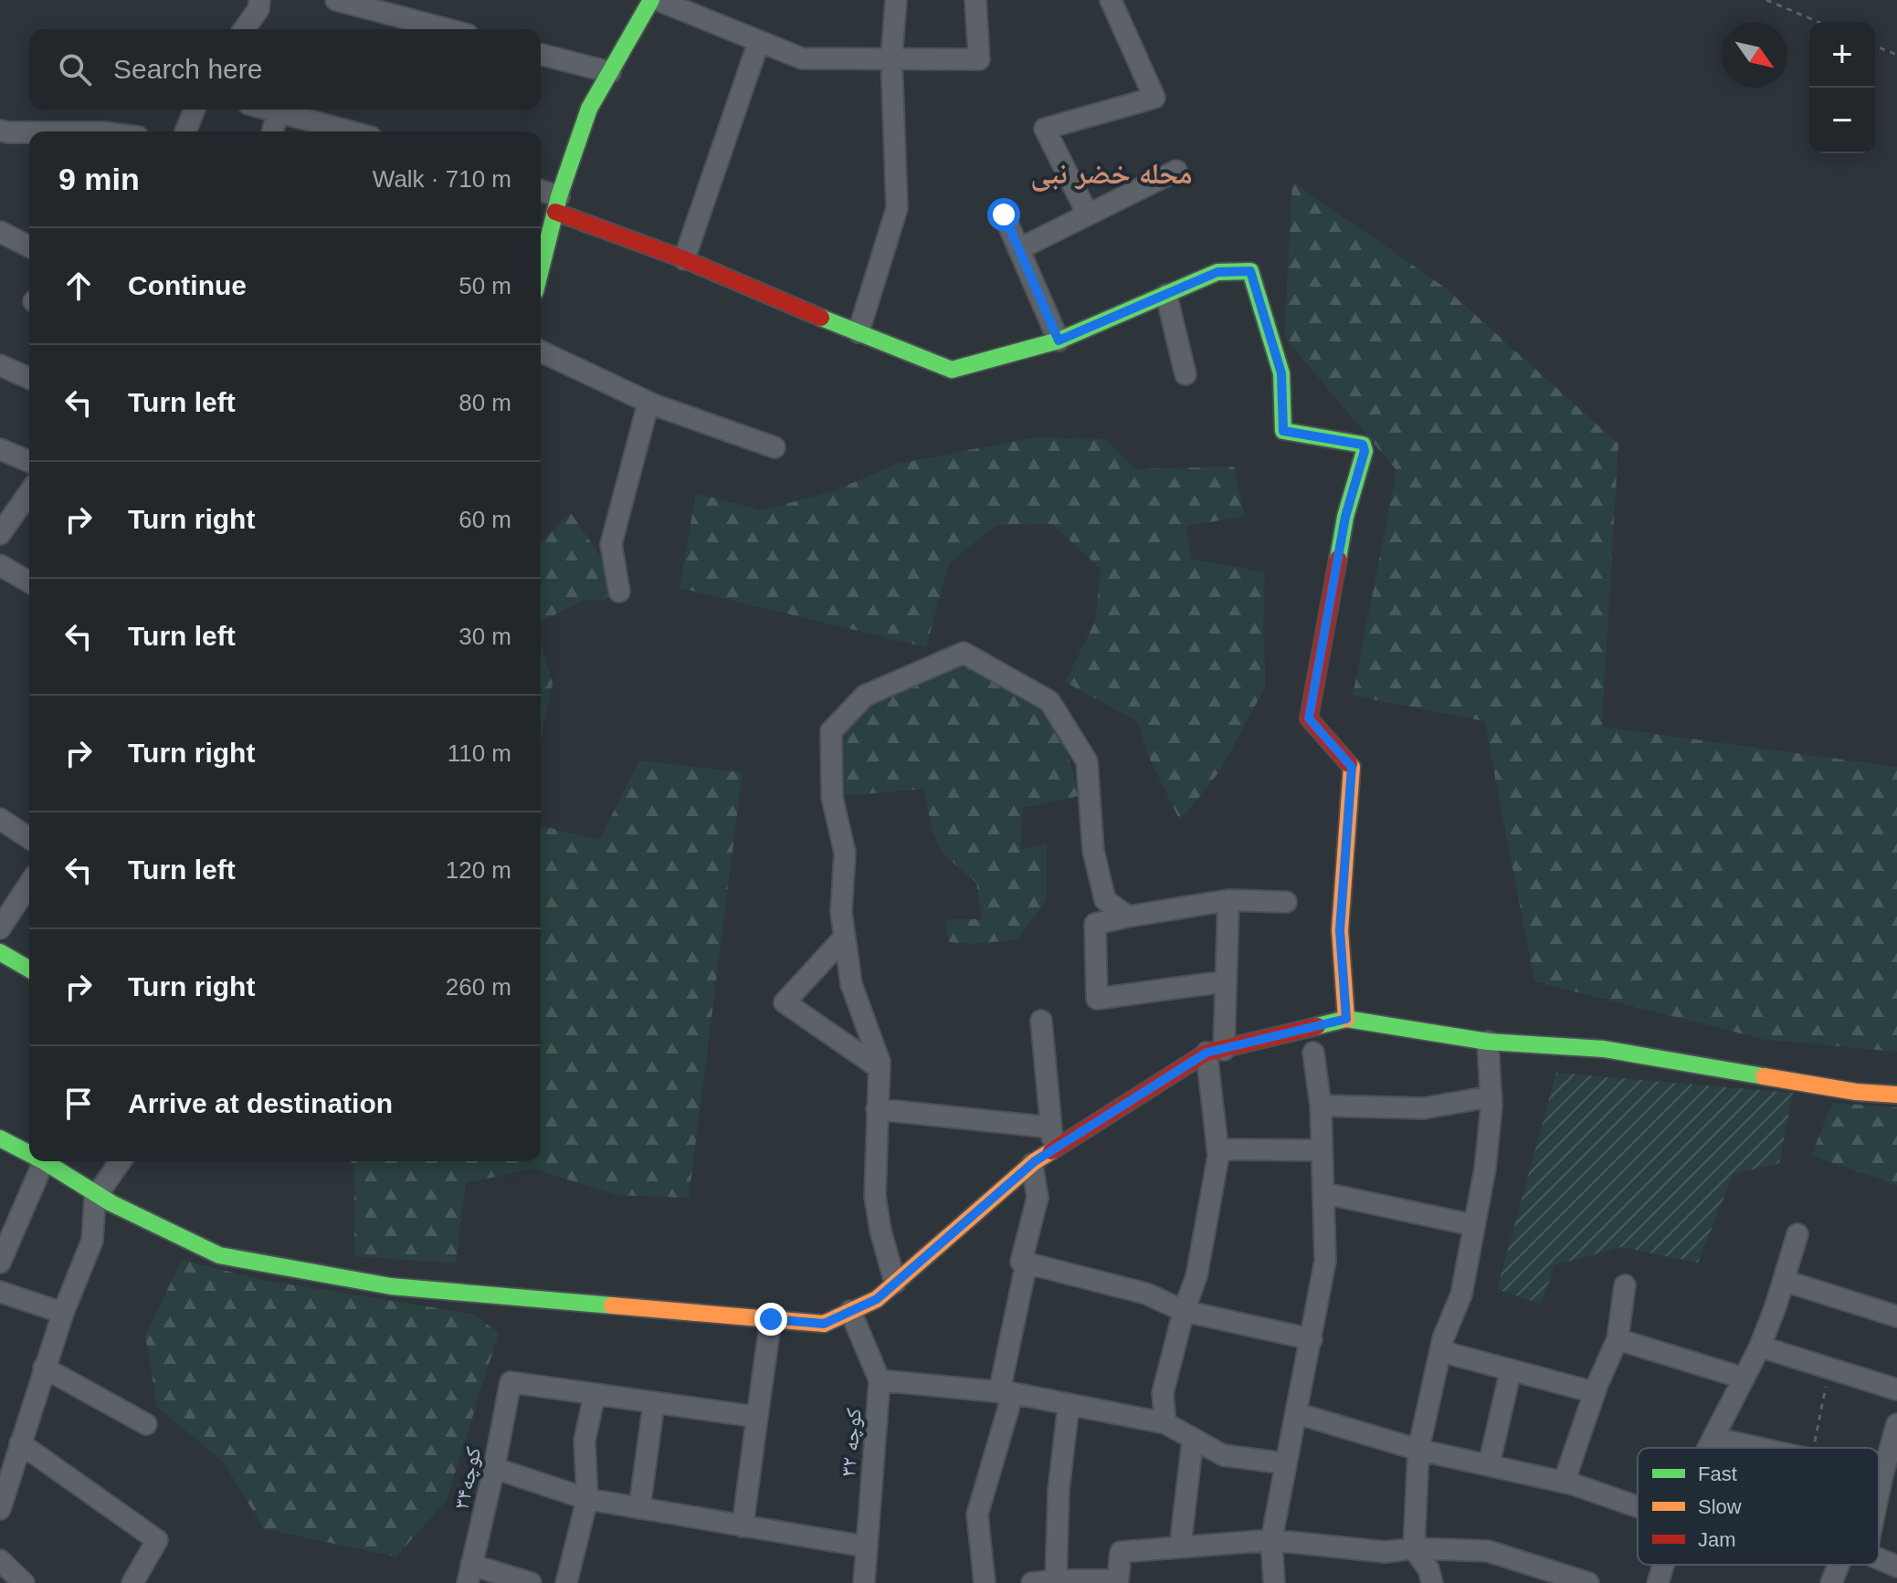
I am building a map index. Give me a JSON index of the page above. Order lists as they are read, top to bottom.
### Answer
{
  "streets": {
    "street": ["کوچه ۳۲", "کوچه۳۴"]
  },
  "districts": ["محله خضر نبی"],
  "legend": ["Fast", "Slow", "Jam"],
  "north": "bottom right",
  "page": {
    "map_buttons": ["+", "−"],
    "search": "Search here",
    "heading": ["9 min", "Walk · 710 m"],
    "list": [
      ["Continue", "50 m"],
      ["Turn left", "80 m"],
      ["Turn right", "60 m"],
      ["Turn left", "30 m"],
      ["Turn right", "110 m"],
      ["Turn left", "120 m"],
      ["Turn right", "260 m"],
      "Arrive at destination"
    ]
  }
}
